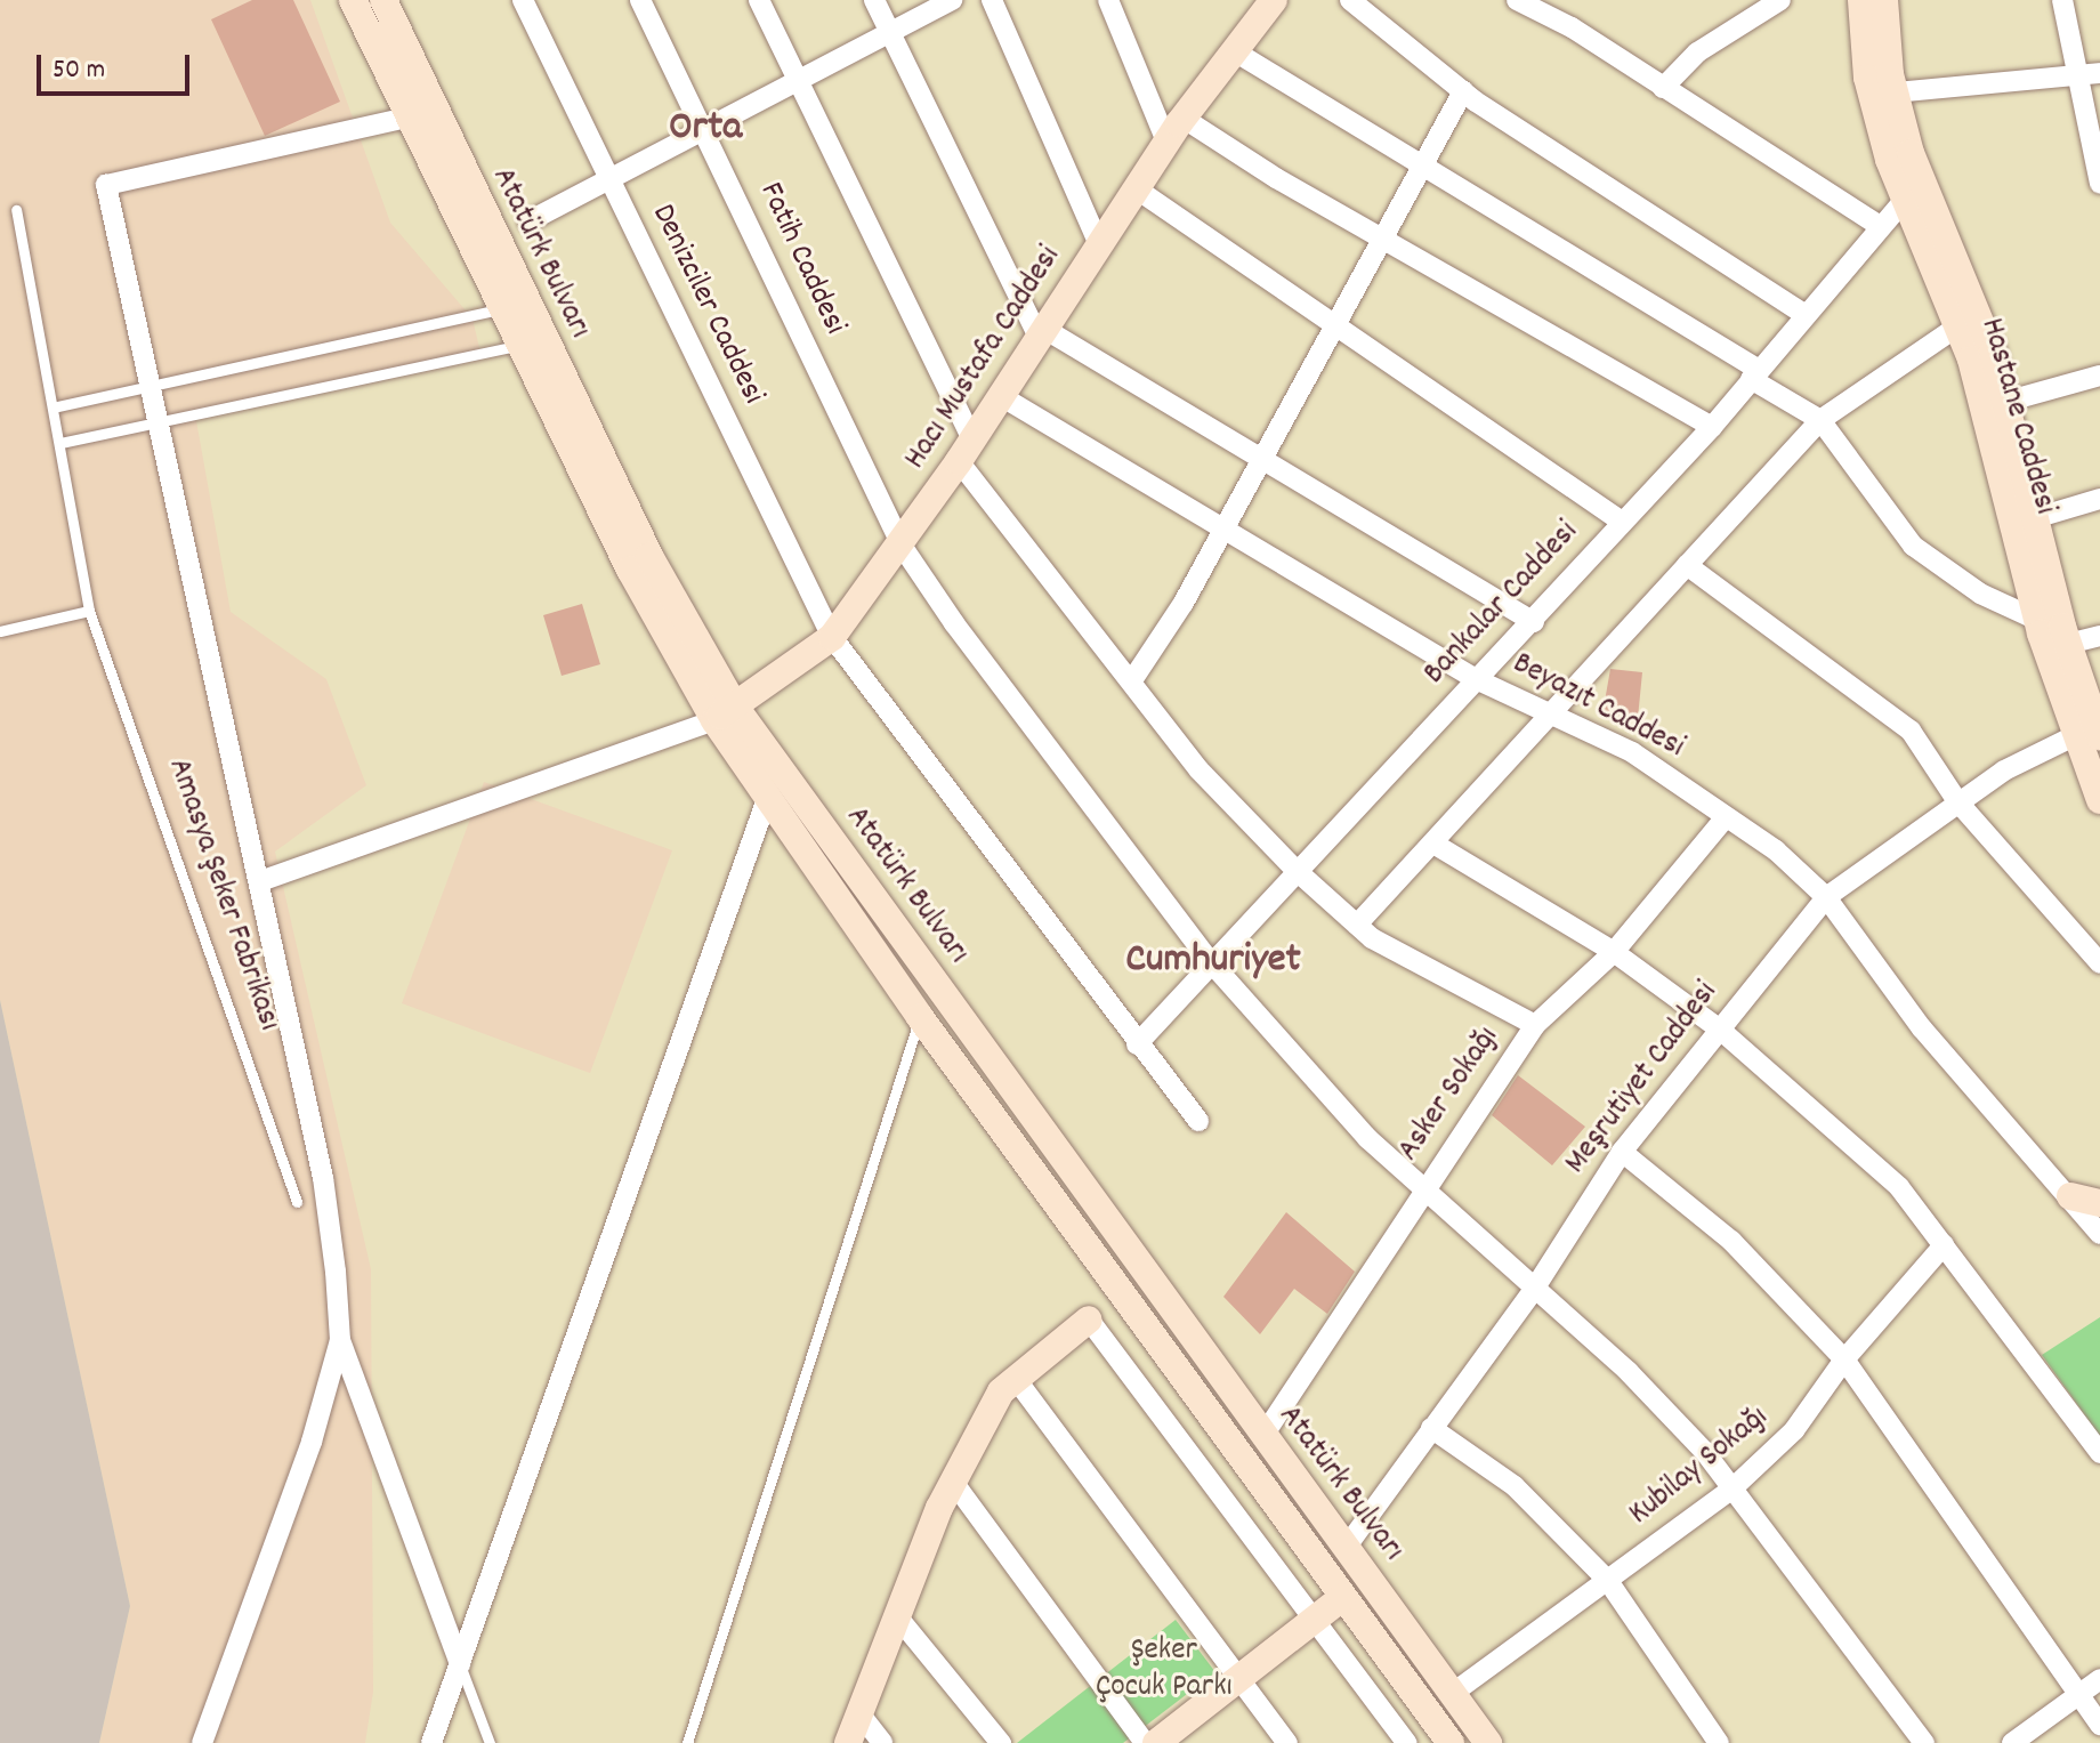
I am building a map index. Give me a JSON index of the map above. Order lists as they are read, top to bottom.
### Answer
{
  "streets": {
    "main road": ["Atatürk Bulvarı", "Hacı Mustafa Caddesi", "Hastane Caddesi"],
    "street": [
      "Fatih Caddesi",
      "Denizciler Caddesi",
      "Bankalar Caddesi",
      "Beyazıt Caddesi",
      "Meşrutiyet Caddesi",
      "Asker Sokağı",
      "Kubilay Sokağı"
    ],
    "lane": ["Amasya Şeker Fabrikası"]
  },
  "crossings": [
    ["Atatürk Bulvarı", "Hacı Mustafa Caddesi"],
    ["Atatürk Bulvarı", "Meşrutiyet Caddesi"],
    ["Atatürk Bulvarı", "Asker Sokağı"],
    ["Atatürk Bulvarı", "Kubilay Sokağı"],
    ["Fatih Caddesi", "Hacı Mustafa Caddesi"],
    ["Fatih Caddesi", "Bankalar Caddesi"],
    ["Fatih Caddesi", "Meşrutiyet Caddesi"],
    ["Fatih Caddesi", "Asker Sokağı"],
    ["Fatih Caddesi", "Kubilay Sokağı"],
    ["Denizciler Caddesi", "Hacı Mustafa Caddesi"],
    ["Denizciler Caddesi", "Bankalar Caddesi"],
    ["Hacı Mustafa Caddesi", "Beyazıt Caddesi"],
    ["Hastane Caddesi", "Bankalar Caddesi"],
    ["Hastane Caddesi", "Meşrutiyet Caddesi"],
    ["Bankalar Caddesi", "Beyazıt Caddesi"],
    ["Beyazıt Caddesi", "Meşrutiyet Caddesi"],
    ["Beyazıt Caddesi", "Asker Sokağı"]
  ],
  "districts": ["Orta", "Cumhuriyet"],
  "parks": ["Şeker Çocuk Parkı"],
  "scale_bar": "50 m"
}
